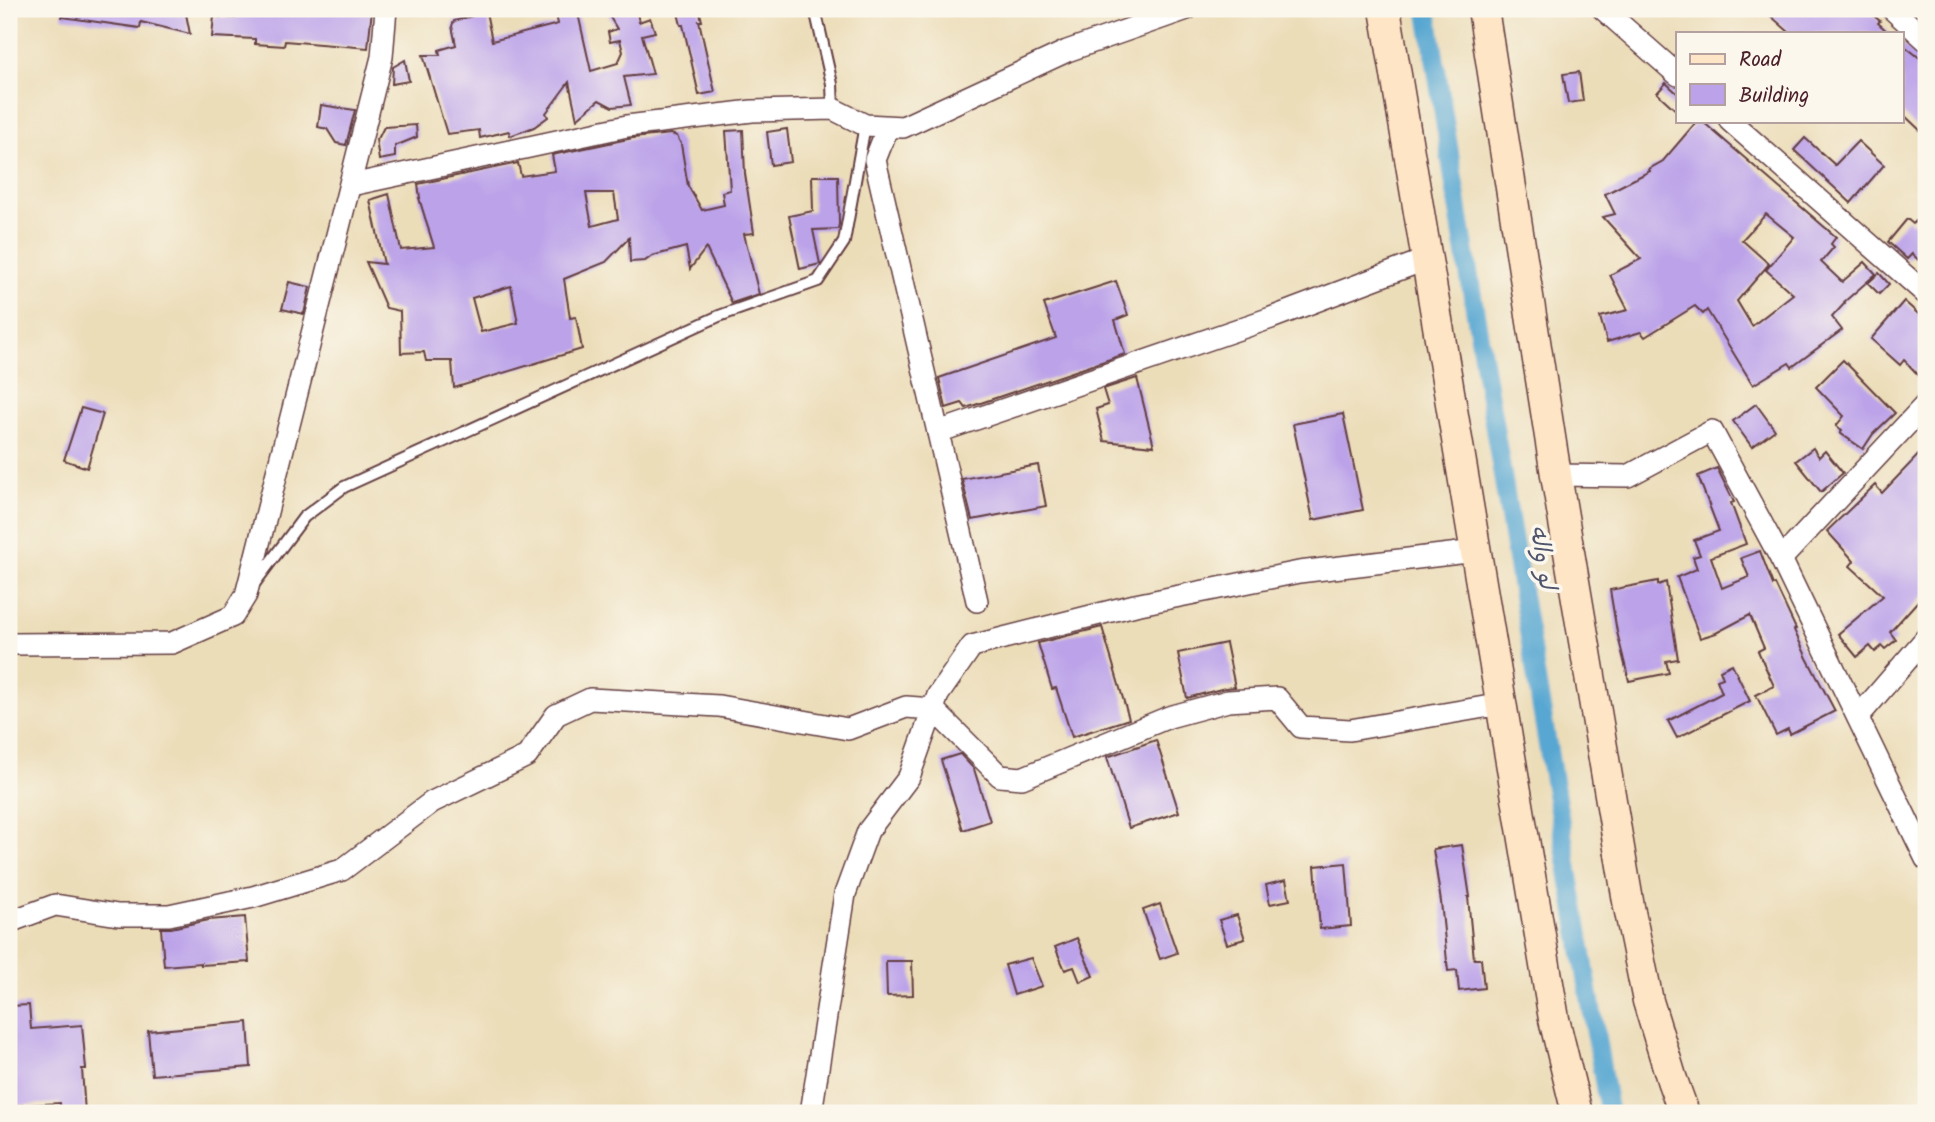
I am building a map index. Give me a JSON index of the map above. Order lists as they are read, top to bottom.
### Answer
{
  "water": ["لو واله"],
  "legend": ["Road", "Building"]
}
